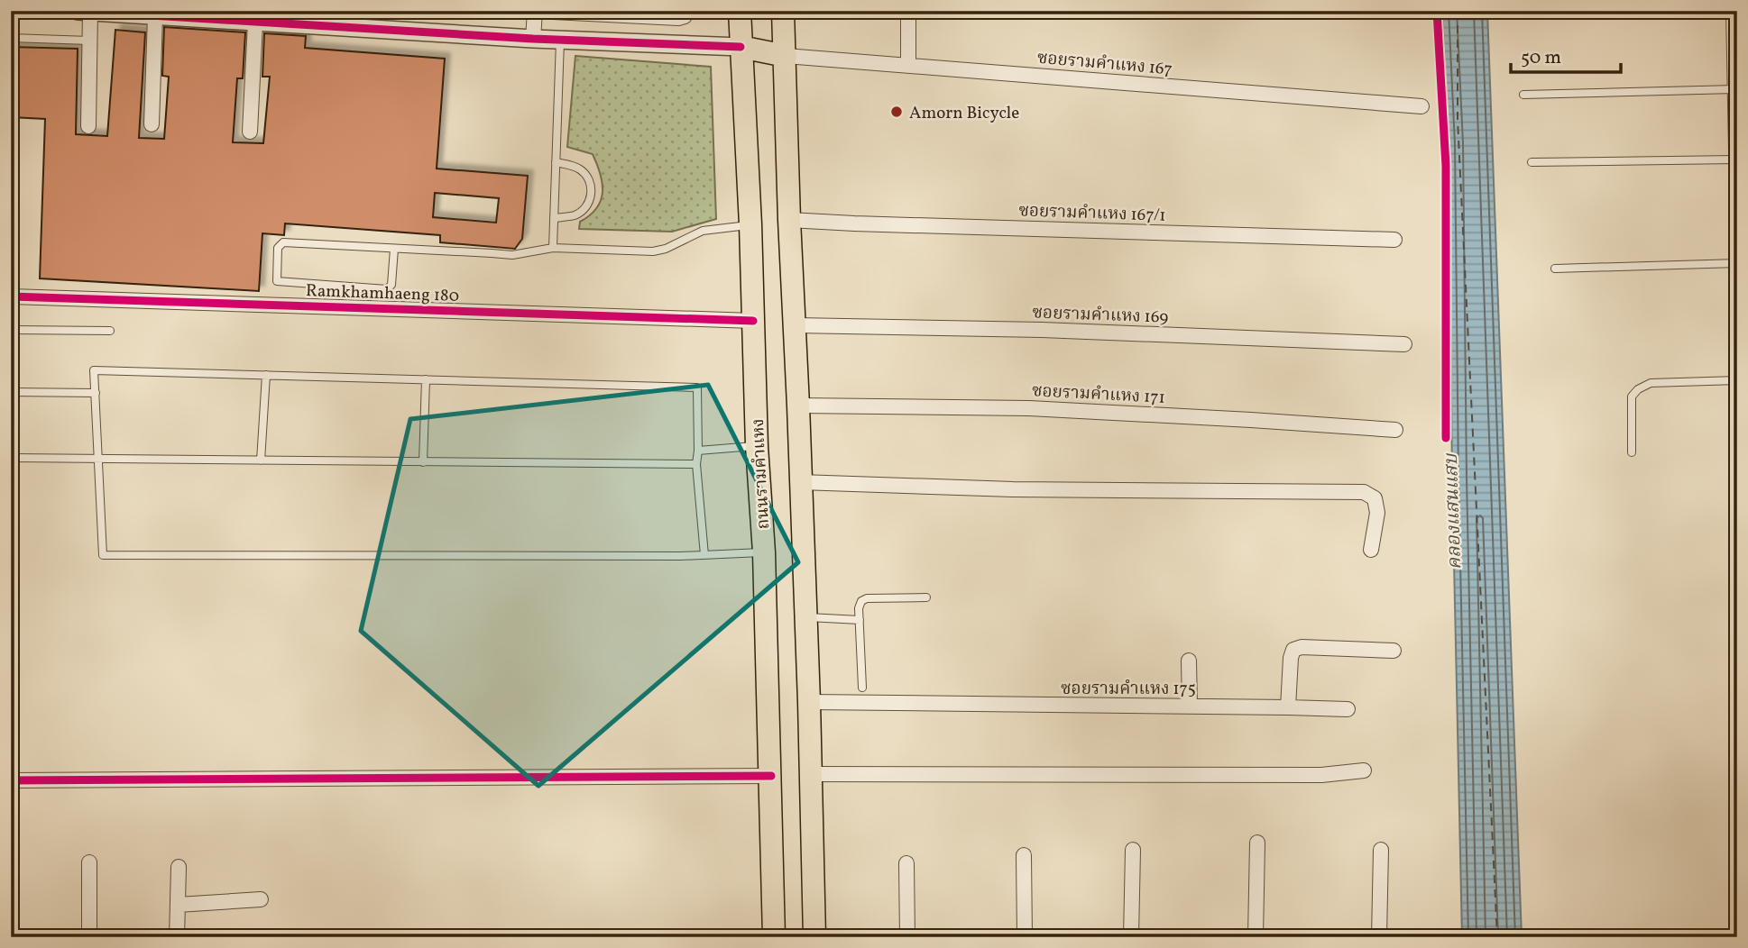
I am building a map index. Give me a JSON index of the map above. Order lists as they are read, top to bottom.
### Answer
{
  "streets": {
    "main road": ["ถนนรามคำแหง"],
    "street": [
      "ซอยรามคำแหง 167",
      "ซอยรามคำแหง 167/1",
      "Ramkhamhaeng 180",
      "ซอยรามคำแหง 169",
      "ซอยรามคำแหง 171",
      "ซอยรามคำแหง 175"
    ]
  },
  "crossings": [
    ["Ramkhamhaeng 180", "ถนนรามคำแหง"]
  ],
  "water": ["คลองแสนแสบ"],
  "places": ["Amorn Bicycle"],
  "scale_bar": "50 m"
}
